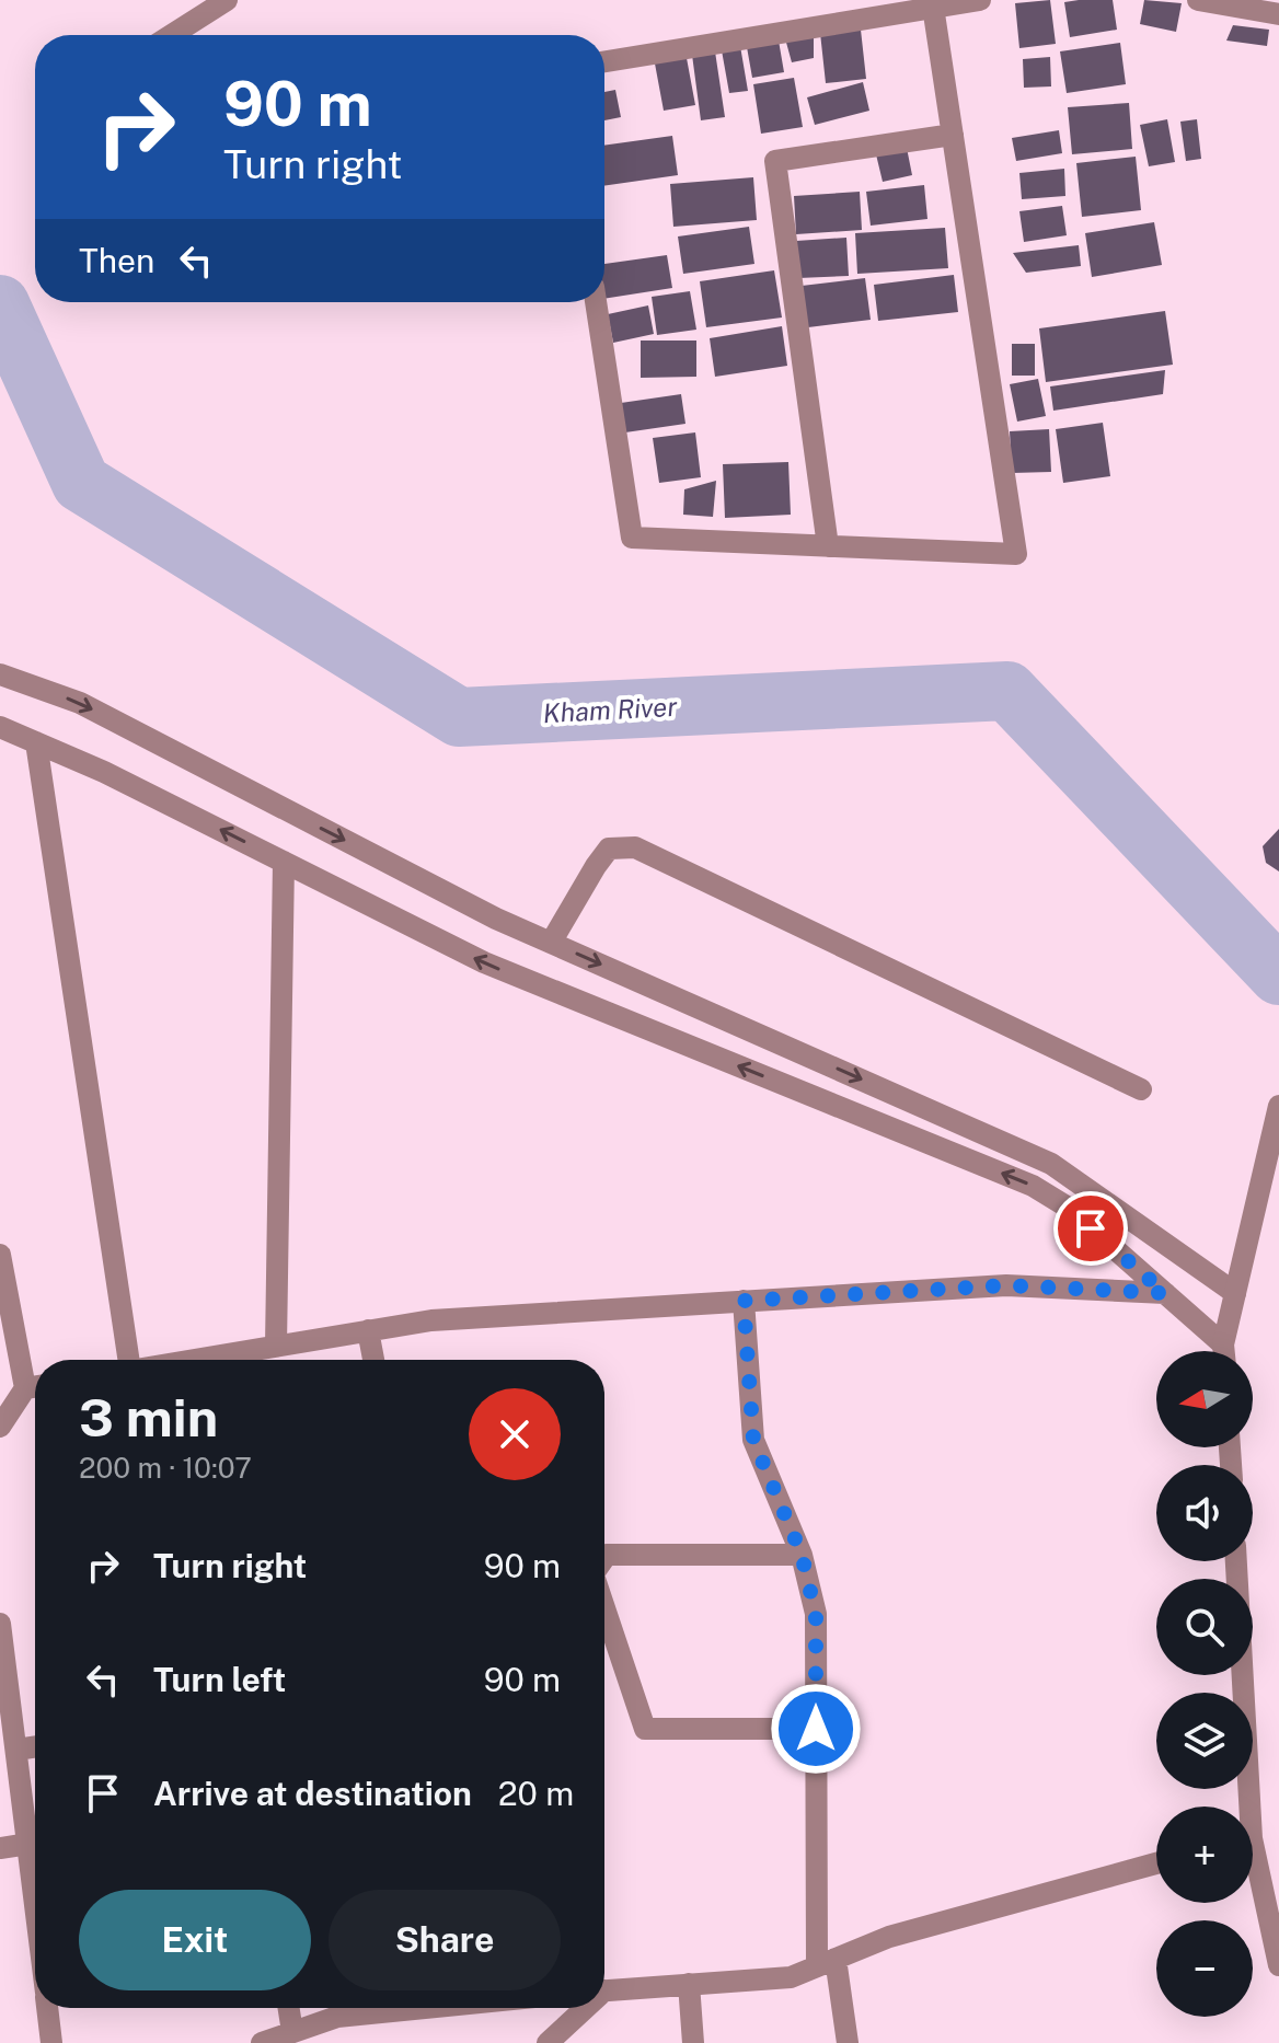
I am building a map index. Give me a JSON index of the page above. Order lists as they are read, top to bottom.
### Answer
{
  "water": ["Kham River"],
  "north": "left",
  "page": {
    "turn": ["90 m", "Turn right"],
    "then": "Then",
    "map_buttons": ["+", "−"],
    "heading": ["3 min", "200 m · 10:07"],
    "list": [
      {
        "name": "Turn right",
        "value": "90 m"
      },
      {
        "name": "Turn left",
        "value": "90 m"
      },
      {
        "name": "Arrive at destination",
        "value": "20 m"
      }
    ],
    "buttons": ["Exit", "Share"]
  }
}
